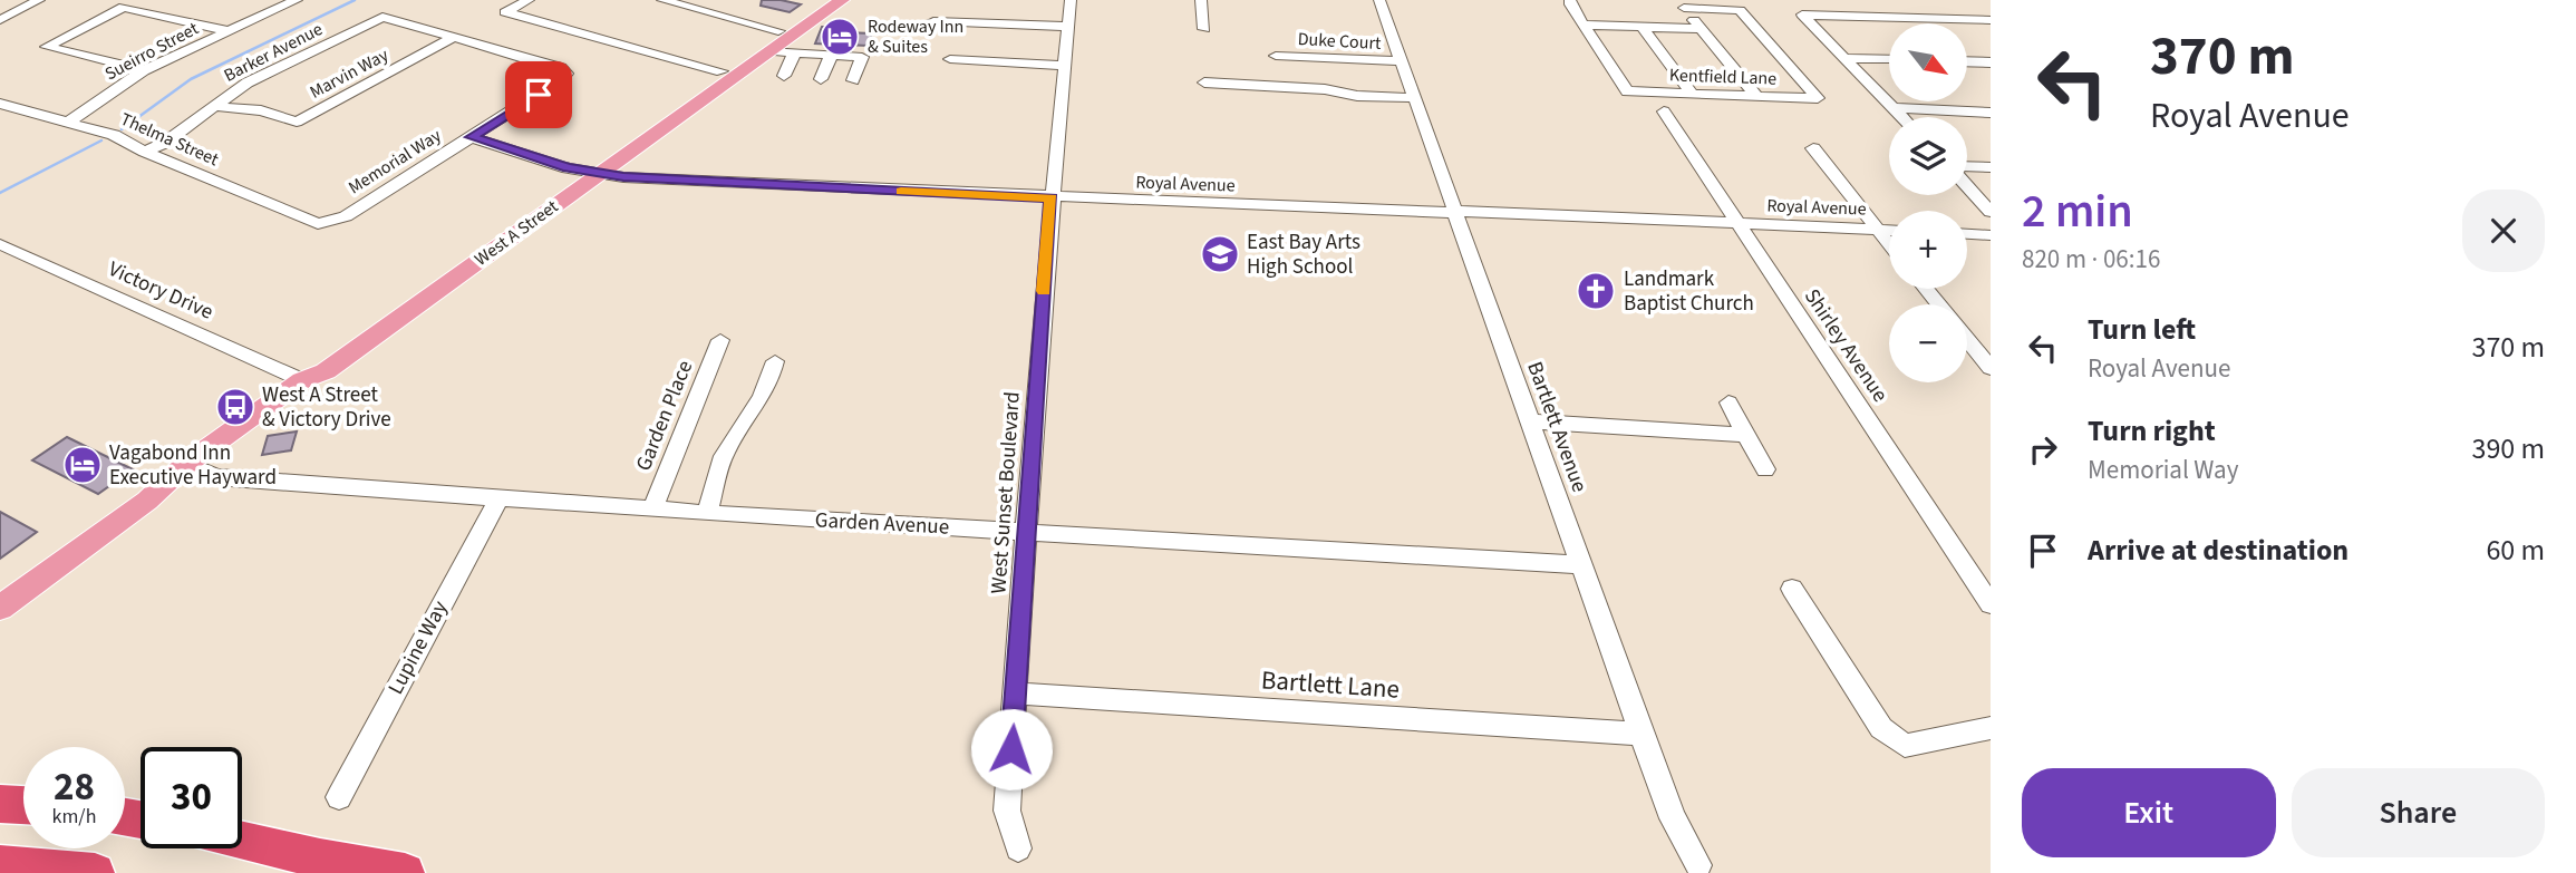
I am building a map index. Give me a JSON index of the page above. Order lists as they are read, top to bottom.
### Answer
{
  "streets": {
    "main road": ["West A Street"],
    "street": [
      "Duke Court",
      "Sueirro Street",
      "Barker Avenue",
      "Marvin Way",
      "Kentfield Lane",
      "Thelma Street",
      "Memorial Way",
      "Royal Avenue",
      "Victory Drive",
      "Shirley Avenue",
      "Garden Place",
      "Bartlett Avenue",
      "West Sunset Boulevard",
      "Garden Avenue",
      "Lupine Way",
      "Bartlett Lane"
    ]
  },
  "crossings": [
    ["Duke Court", "Bartlett Avenue"],
    ["Sueirro Street", "Thelma Street"],
    ["Barker Avenue", "Marvin Way"],
    ["Barker Avenue", "Thelma Street"],
    ["Barker Avenue", "Memorial Way"],
    ["Marvin Way", "Memorial Way"],
    ["Thelma Street", "Memorial Way"],
    ["Memorial Way", "Royal Avenue"],
    ["Royal Avenue", "West A Street"],
    ["Royal Avenue", "Shirley Avenue"],
    ["Royal Avenue", "Bartlett Avenue"],
    ["Royal Avenue", "West Sunset Boulevard"],
    ["West A Street", "Victory Drive"],
    ["West A Street", "Garden Avenue"],
    ["Garden Place", "Garden Avenue"],
    ["Bartlett Avenue", "Garden Avenue"],
    ["Bartlett Avenue", "Bartlett Lane"],
    ["West Sunset Boulevard", "Garden Avenue"],
    ["West Sunset Boulevard", "Bartlett Lane"],
    ["Garden Avenue", "Lupine Way"]
  ],
  "places": {
    "hotel": ["Rodeway Inn & Suites", "Vagabond Inn Executive Hayward"],
    "school or university": ["East Bay Arts High School"],
    "church": ["Landmark Baptist Church"],
    "bus stop": ["West A Street & Victory Drive"]
  },
  "north": "bottom right",
  "page": {
    "turn": ["370 m", "Royal Avenue"],
    "map_buttons": ["+", "−"],
    "heading": ["2 min", "820 m · 06:16"],
    "list": [
      {
        "name": "Turn left",
        "note": "Royal Avenue",
        "value": "370 m"
      },
      {
        "name": "Turn right",
        "note": "Memorial Way",
        "value": "390 m"
      },
      {
        "name": "Arrive at destination",
        "value": "60 m"
      }
    ],
    "speed": "28 km/h",
    "limit": "30",
    "buttons": ["Exit", "Share"]
  }
}
